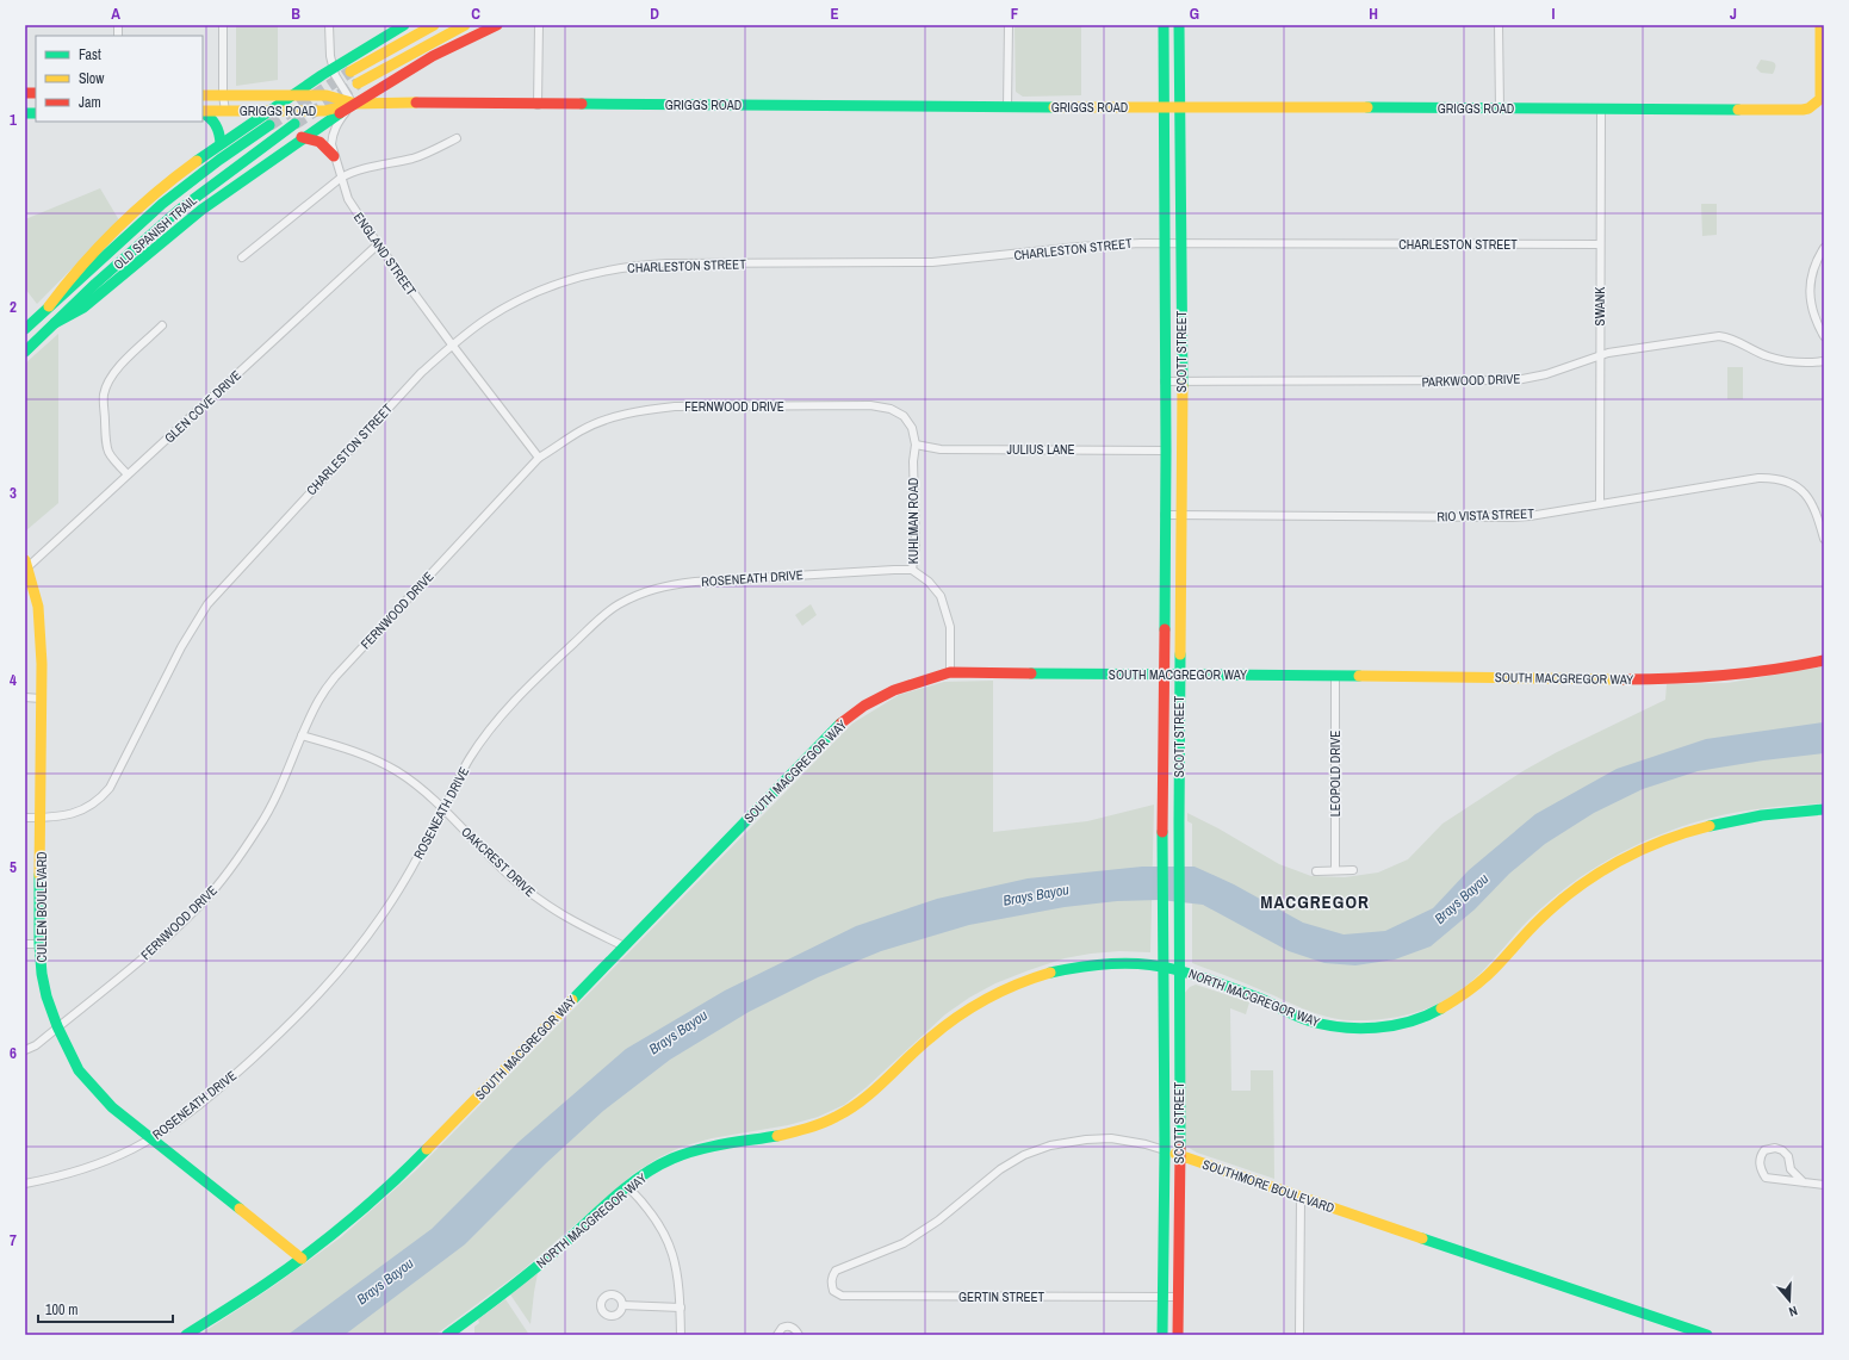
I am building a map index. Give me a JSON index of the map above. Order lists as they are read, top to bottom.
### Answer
{
  "streets": {
    "main road": [
      "GRIGGS ROAD",
      "OLD SPANISH TRAIL",
      "SCOTT STREET",
      "SOUTH MACGREGOR WAY",
      "CULLEN BOULEVARD",
      "NORTH MACGREGOR WAY",
      "SOUTHMORE BOULEVARD"
    ],
    "street": [
      "CHARLESTON STREET",
      "ENGLAND STREET",
      "SWANK",
      "PARKWOOD DRIVE",
      "GLEN COVE DRIVE",
      "FERNWOOD DRIVE",
      "JULIUS LANE",
      "RIO VISTA STREET",
      "KUHLMAN ROAD",
      "ROSENEATH DRIVE",
      "LEOPOLD DRIVE",
      "OAKCREST DRIVE",
      "GERTIN STREET"
    ]
  },
  "crossings": [
    ["GRIGGS ROAD", "ENGLAND STREET"],
    ["GRIGGS ROAD", "SWANK"],
    ["GRIGGS ROAD", "SCOTT STREET"],
    ["CHARLESTON STREET", "ENGLAND STREET"],
    ["CHARLESTON STREET", "SWANK"],
    ["CHARLESTON STREET", "SCOTT STREET"],
    ["CHARLESTON STREET", "CULLEN BOULEVARD"],
    ["ENGLAND STREET", "GLEN COVE DRIVE"],
    ["ENGLAND STREET", "FERNWOOD DRIVE"],
    ["SWANK", "PARKWOOD DRIVE"],
    ["SWANK", "RIO VISTA STREET"],
    ["SCOTT STREET", "PARKWOOD DRIVE"],
    ["SCOTT STREET", "JULIUS LANE"],
    ["SCOTT STREET", "RIO VISTA STREET"],
    ["SCOTT STREET", "SOUTH MACGREGOR WAY"],
    ["SCOTT STREET", "NORTH MACGREGOR WAY"],
    ["SCOTT STREET", "SOUTHMORE BOULEVARD"],
    ["SCOTT STREET", "GERTIN STREET"],
    ["GLEN COVE DRIVE", "CULLEN BOULEVARD"],
    ["FERNWOOD DRIVE", "KUHLMAN ROAD"],
    ["FERNWOOD DRIVE", "OAKCREST DRIVE"],
    ["FERNWOOD DRIVE", "CULLEN BOULEVARD"],
    ["JULIUS LANE", "KUHLMAN ROAD"],
    ["KUHLMAN ROAD", "ROSENEATH DRIVE"],
    ["KUHLMAN ROAD", "SOUTH MACGREGOR WAY"],
    ["ROSENEATH DRIVE", "OAKCREST DRIVE"],
    ["ROSENEATH DRIVE", "CULLEN BOULEVARD"],
    ["SOUTH MACGREGOR WAY", "LEOPOLD DRIVE"],
    ["SOUTH MACGREGOR WAY", "OAKCREST DRIVE"],
    ["SOUTH MACGREGOR WAY", "CULLEN BOULEVARD"],
    ["SOUTHMORE BOULEVARD", "GERTIN STREET"]
  ],
  "districts": ["MACGREGOR"],
  "water": ["Brays Bayou"],
  "legend": ["Fast", "Slow", "Jam"],
  "scale_bar": "100 m",
  "north": "bottom",
  "grid": {
    "columns": [
      "A",
      "B",
      "C",
      "D",
      "E",
      "F",
      "G",
      "H",
      "I",
      "J"
    ],
    "rows": [
      "1",
      "2",
      "3",
      "4",
      "5",
      "6",
      "7"
    ]
  }
}
